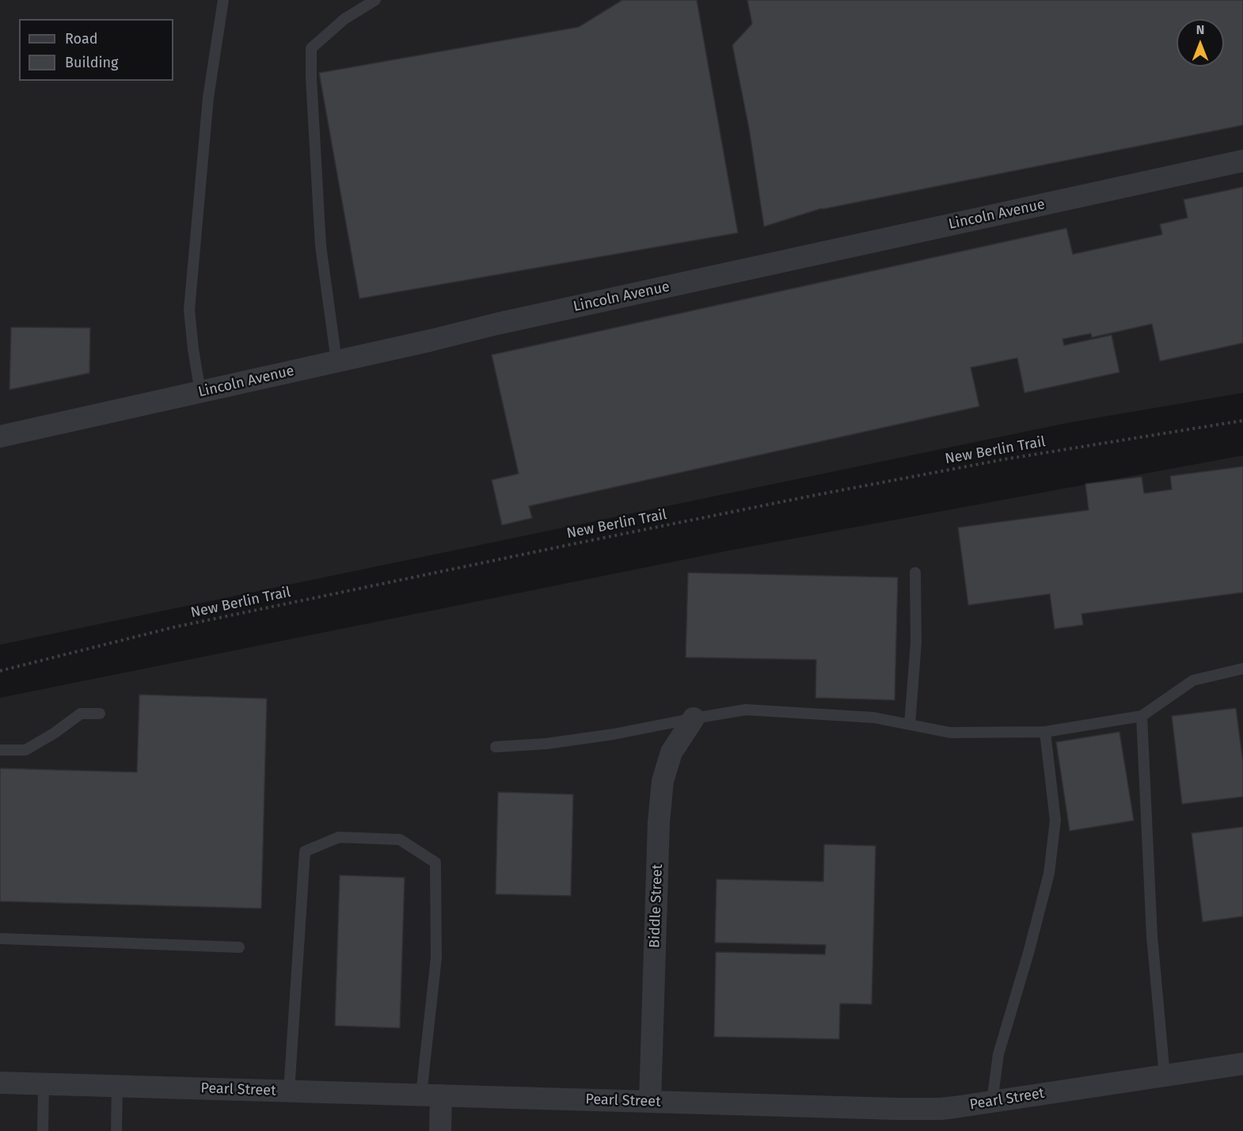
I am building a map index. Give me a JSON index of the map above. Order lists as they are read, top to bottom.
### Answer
{
  "streets": {
    "street": ["Lincoln Avenue", "Biddle Street", "Pearl Street"],
    "path": ["New Berlin Trail"]
  },
  "crossings": [
    ["Biddle Street", "Pearl Street"]
  ],
  "legend": ["Road", "Building"],
  "north": "top"
}
